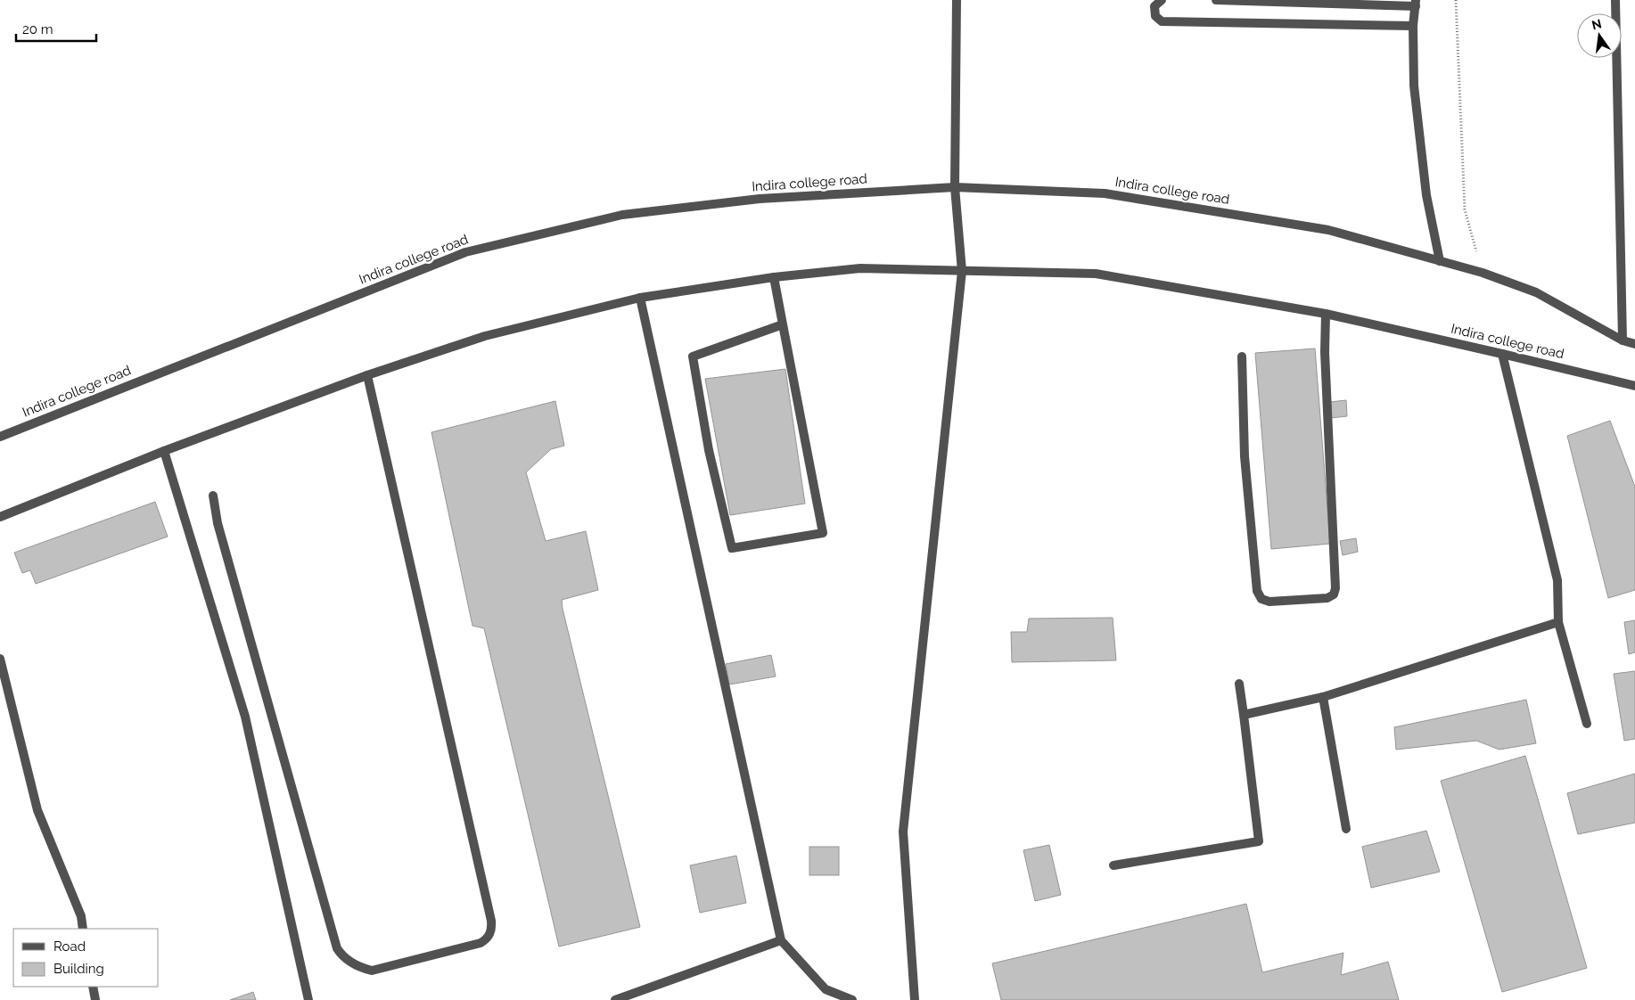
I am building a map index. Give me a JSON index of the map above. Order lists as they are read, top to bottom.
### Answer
{
  "streets": {
    "street": ["Indira college road"]
  },
  "legend": ["Road", "Building"],
  "scale_bar": "20 m",
  "north": "top"
}
